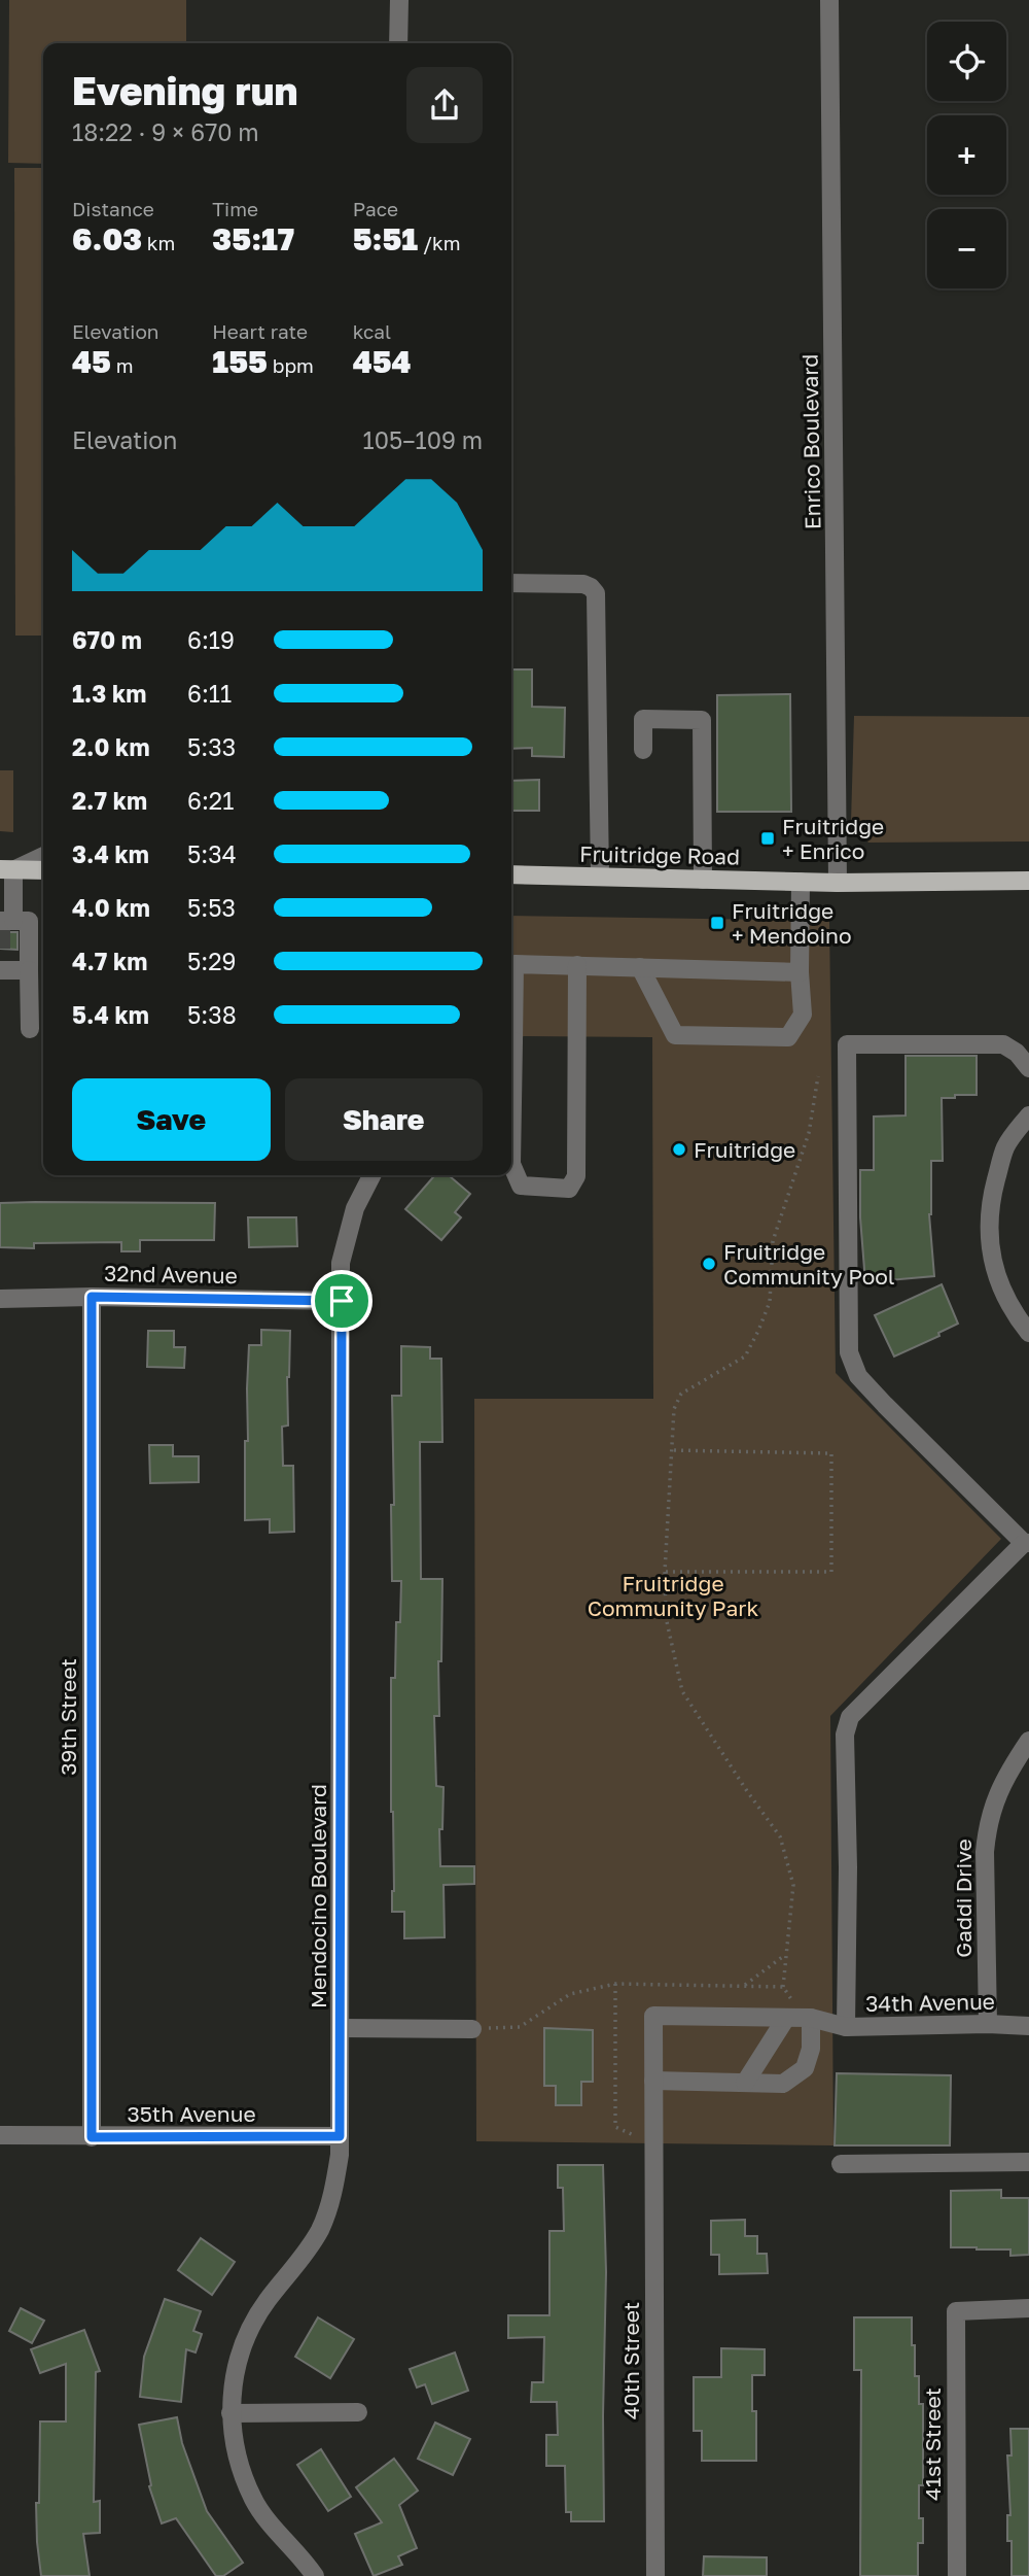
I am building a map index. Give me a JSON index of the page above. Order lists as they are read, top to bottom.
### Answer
{
  "streets": {
    "main road": ["Fruitridge Road"],
    "street": [
      "Enrico Boulevard",
      "32nd Avenue",
      "39th Street",
      "Mendocino Boulevard",
      "Gaddi Drive",
      "34th Avenue",
      "35th Avenue",
      "40th Street",
      "41st Street"
    ]
  },
  "crossings": [
    ["Enrico Boulevard", "Fruitridge Road"],
    ["32nd Avenue", "39th Street"],
    ["32nd Avenue", "Mendocino Boulevard"],
    ["39th Street", "35th Avenue"],
    ["Mendocino Boulevard", "35th Avenue"],
    ["Gaddi Drive", "34th Avenue"],
    ["34th Avenue", "40th Street"]
  ],
  "parks": ["Fruitridge Community Park"],
  "places": {
    "transit": ["Fruitridge + Enrico", "Fruitridge + Mendoino"],
    "other": ["Fruitridge", "Fruitridge Community Pool"]
  },
  "page": {
    "map_buttons": ["+", "−"],
    "heading": ["Evening run", "18:22 · 9 × 670 m"],
    "stats": [
      ["Distance", "6.03 km"],
      ["Time", "35:17"],
      ["Pace", "5:51 /km"],
      ["Elevation", "45 m"],
      ["Heart rate", "155 bpm"],
      ["kcal", "454"]
    ],
    "chart": ["Elevation", "105–109 m"],
    "list": [
      {
        "name": "670 m",
        "note": "6:19"
      },
      {
        "name": "1.3 km",
        "note": "6:11"
      },
      {
        "name": "2.0 km",
        "note": "5:33"
      },
      {
        "name": "2.7 km",
        "note": "6:21"
      },
      {
        "name": "3.4 km",
        "note": "5:34"
      },
      {
        "name": "4.0 km",
        "note": "5:53"
      },
      {
        "name": "4.7 km",
        "note": "5:29"
      },
      {
        "name": "5.4 km",
        "note": "5:38"
      }
    ],
    "buttons": ["Save", "Share"]
  }
}
